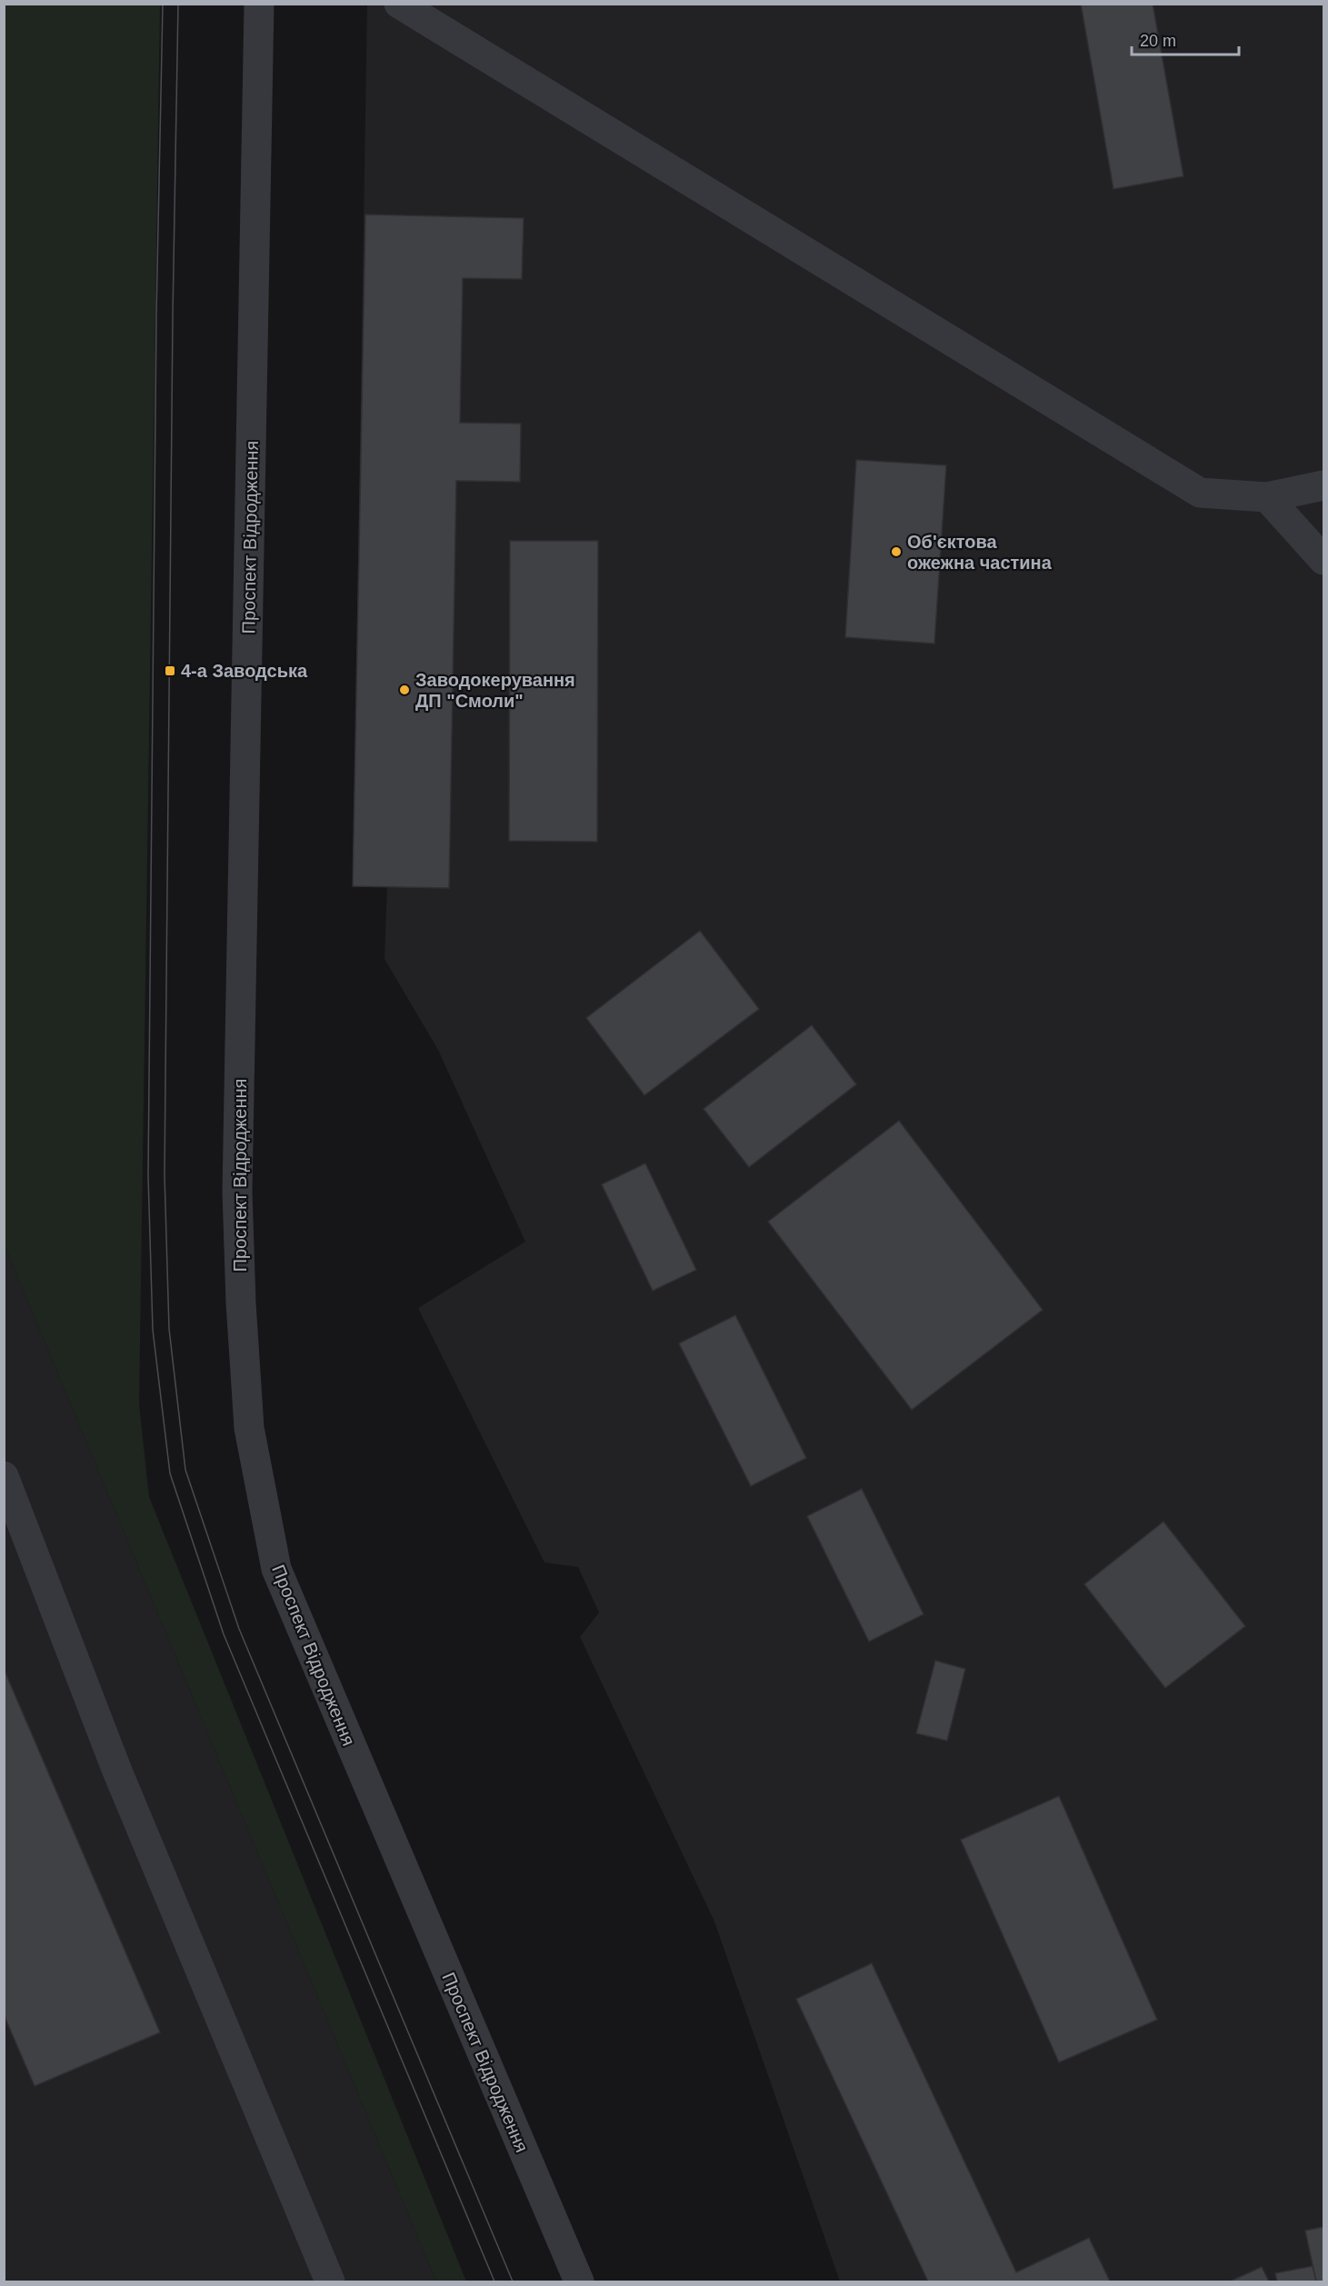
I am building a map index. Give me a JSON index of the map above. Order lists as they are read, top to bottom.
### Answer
{
  "streets": {
    "street": ["Проспект Відродження"]
  },
  "places": {
    "other": ["Об'єктова ожежна частина", "Заводокерування ДП \"Смоли\""],
    "transit": ["4-а Заводська"]
  },
  "scale_bar": "20 m"
}
